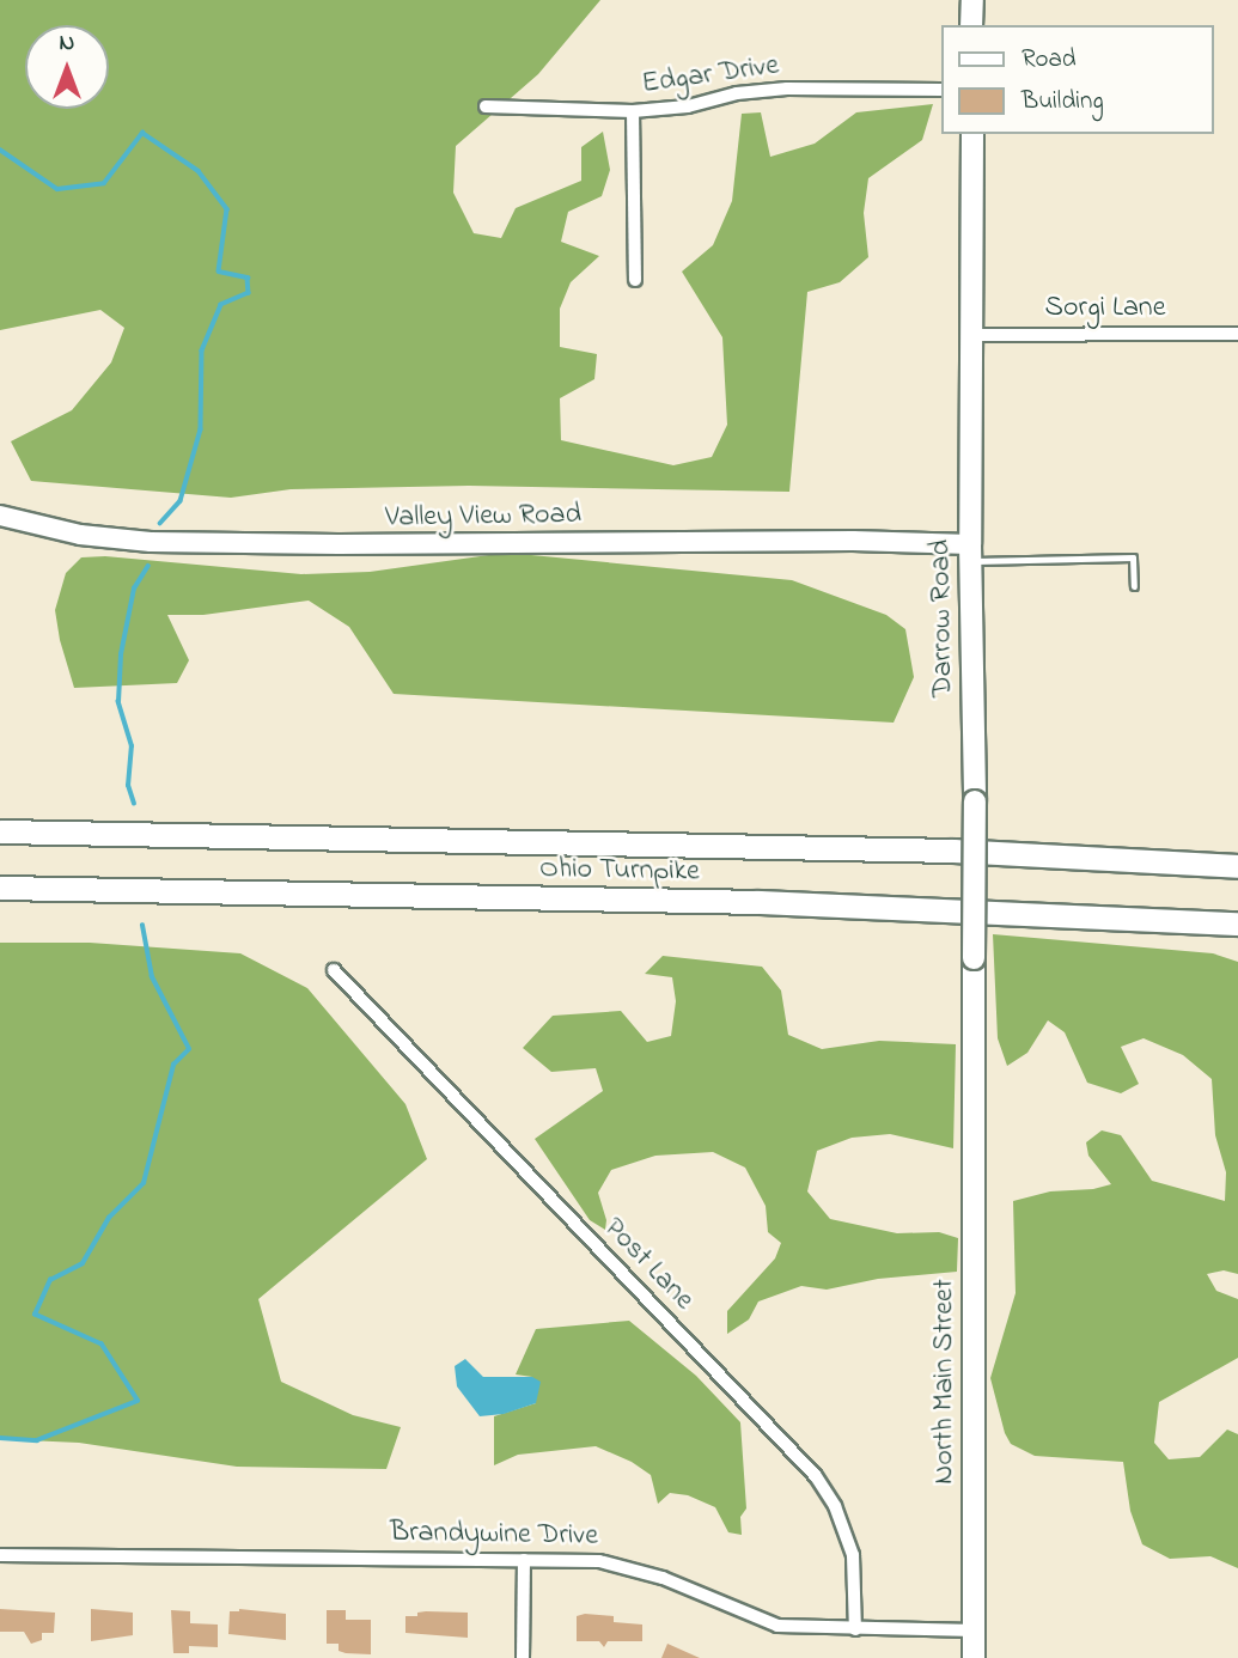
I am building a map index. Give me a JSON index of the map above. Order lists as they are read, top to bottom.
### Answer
{
  "streets": {
    "highway": ["Ohio Turnpike"],
    "main road": ["Valley View Road", "Darrow Road", "North Main Street"],
    "street": [
      "Edgar Drive",
      "Sorgi Lane",
      "Post Lane",
      "Brandywine Drive"
    ]
  },
  "crossings": [
    ["Sorgi Lane", "Darrow Road"],
    ["Valley View Road", "Darrow Road"],
    ["Darrow Road", "North Main Street"],
    ["Post Lane", "Brandywine Drive"],
    ["North Main Street", "Brandywine Drive"]
  ],
  "legend": ["Road", "Building"],
  "north": "top"
}
